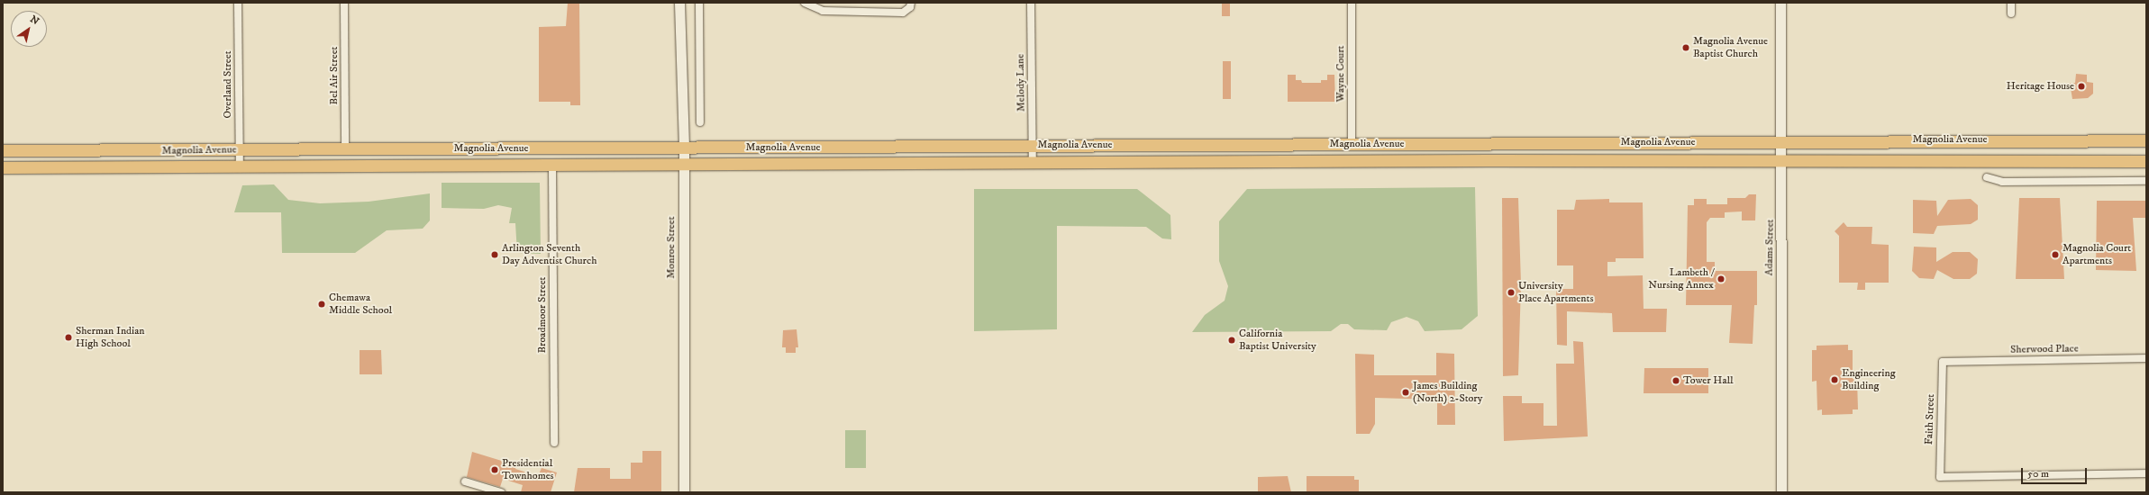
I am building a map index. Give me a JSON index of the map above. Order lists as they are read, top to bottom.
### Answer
{
  "streets": {
    "main road": ["Magnolia Avenue", "Monroe Street", "Adams Street"],
    "street": [
      "Wayne Court",
      "Bel Air Street",
      "Melody Lane",
      "Overland Street",
      "Broadmoor Street",
      "Sherwood Place",
      "Faith Street"
    ]
  },
  "crossings": [
    ["Wayne Court", "Magnolia Avenue"],
    ["Bel Air Street", "Magnolia Avenue"],
    ["Melody Lane", "Magnolia Avenue"],
    ["Overland Street", "Magnolia Avenue"],
    ["Magnolia Avenue", "Monroe Street"],
    ["Magnolia Avenue", "Adams Street"],
    ["Magnolia Avenue", "Broadmoor Street"],
    ["Sherwood Place", "Faith Street"]
  ],
  "places": [
    "Magnolia Avenue Baptist Church",
    "Heritage House",
    "Arlington Seventh Day Adventist Church",
    "Magnolia Court Apartments",
    "Lambeth / Nursing Annex",
    "University Place Apartments",
    "Chemawa Middle School",
    "Sherman Indian High School",
    "California Baptist University",
    "Engineering Building",
    "Tower Hall",
    "James Building (North) 2-Story",
    "Presidential Townhomes"
  ],
  "scale_bar": "50 m",
  "north": "top right"
}
